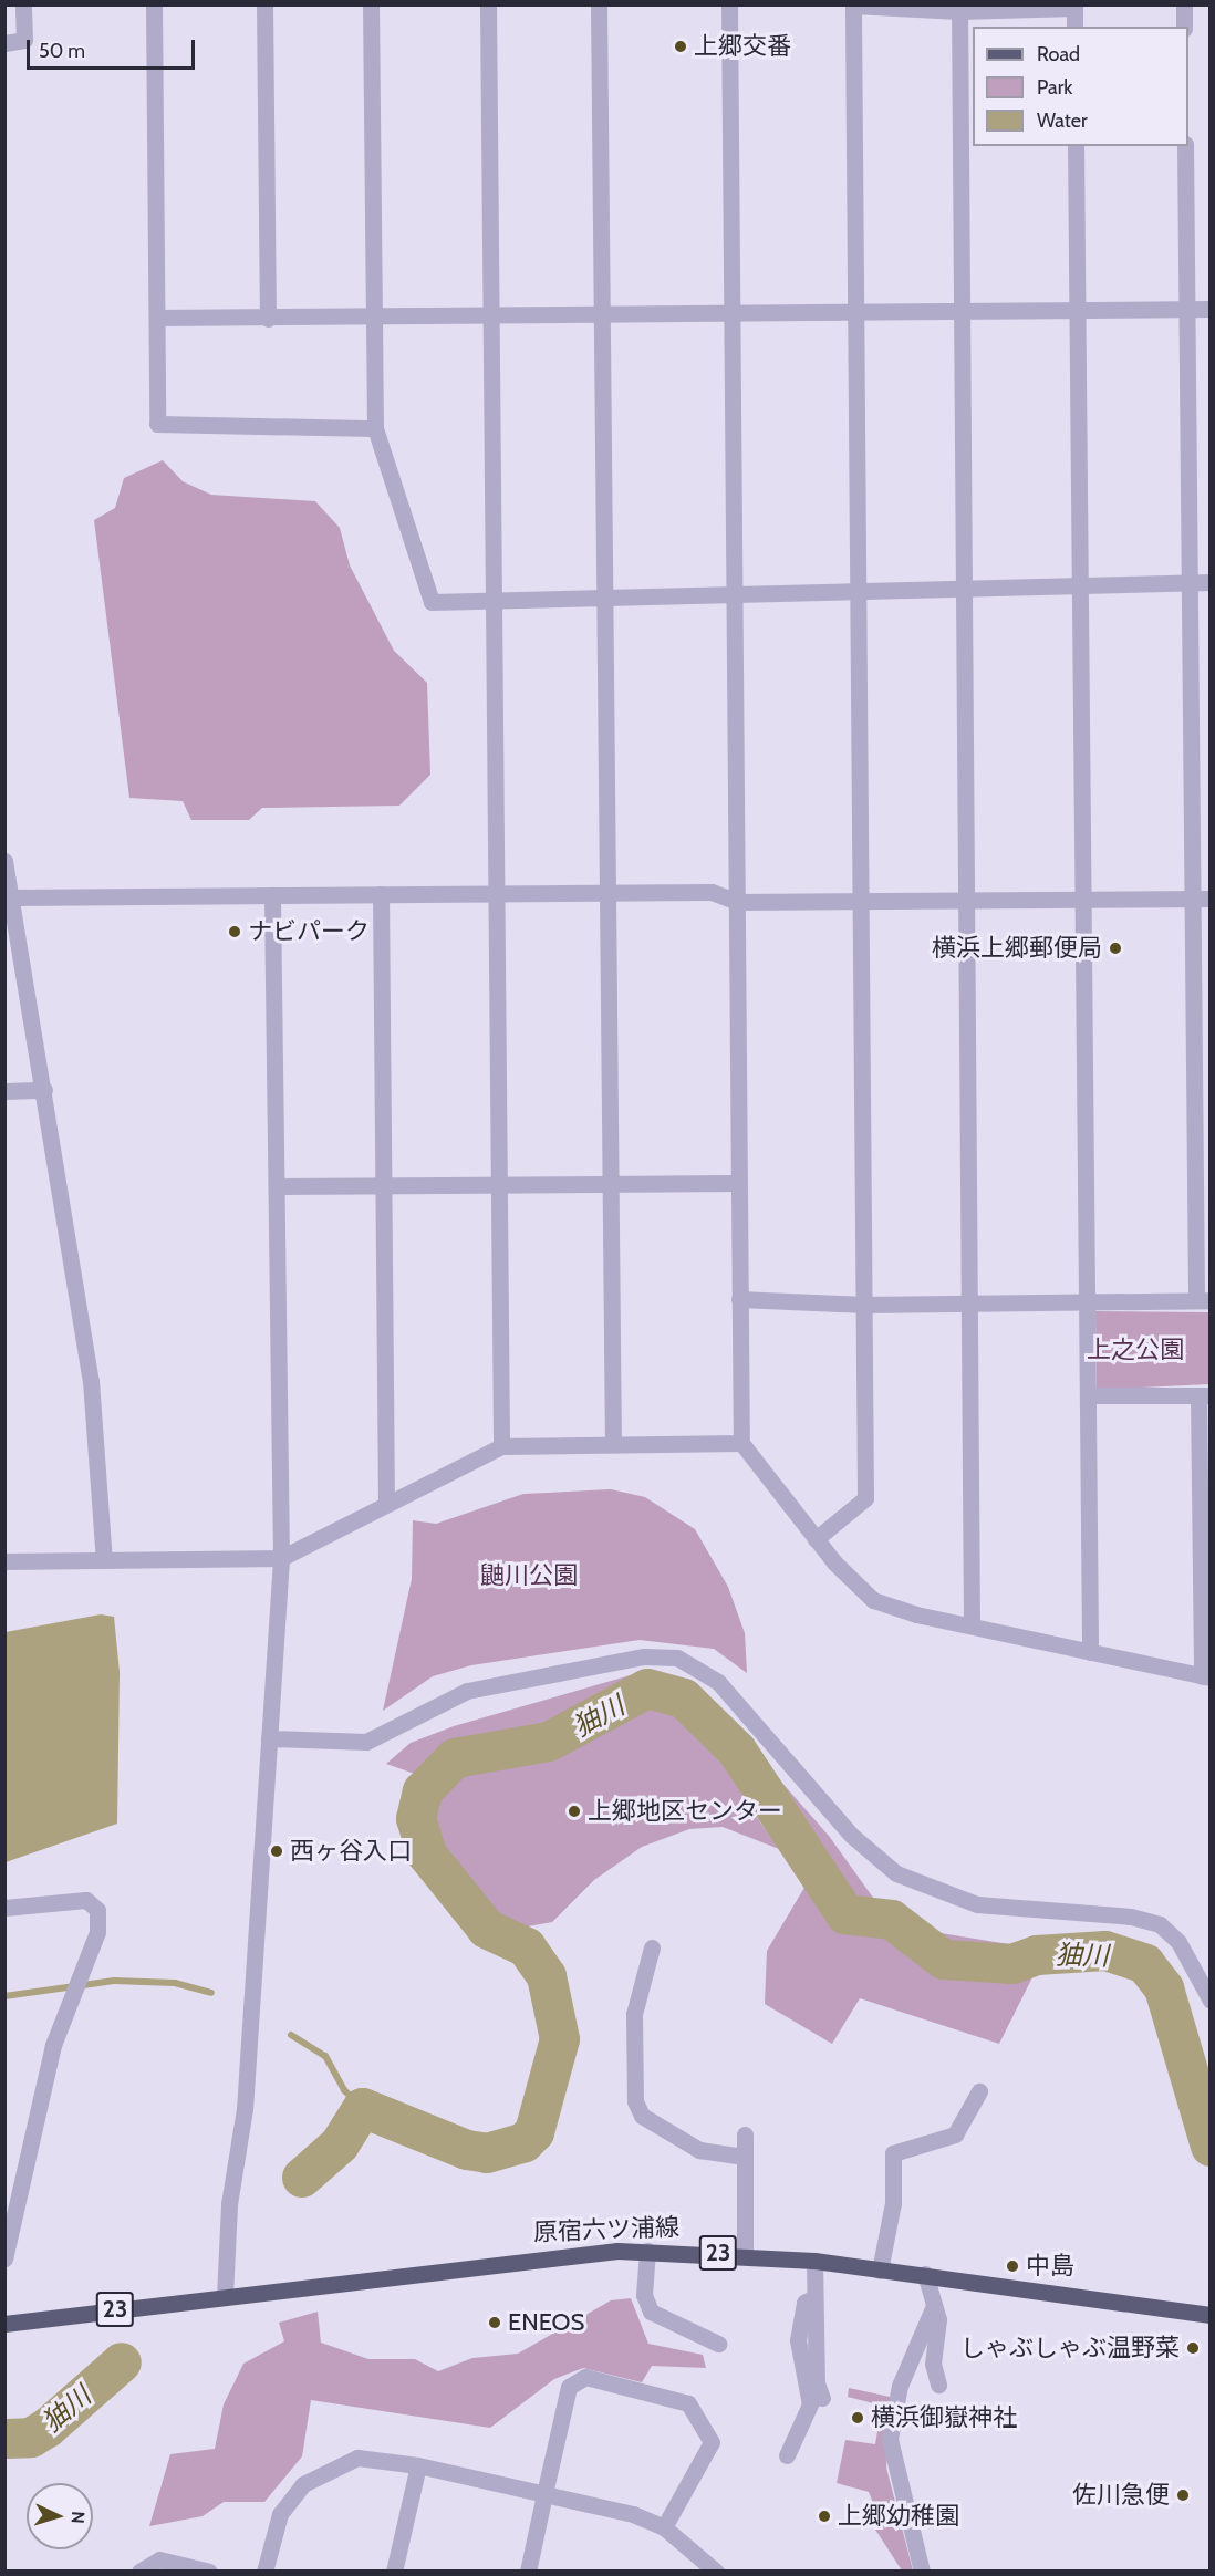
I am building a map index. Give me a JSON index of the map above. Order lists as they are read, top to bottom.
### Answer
{
  "streets": {
    "main road": ["原宿六ツ浦線", "23"]
  },
  "water": ["㹨川"],
  "parks": ["上之公園", "鼬川公園"],
  "places": [
    "上郷交番",
    "ナビパーク",
    "横浜上郷郵便局",
    "上郷地区センター",
    "西ヶ谷入口",
    "中島",
    "ENEOS",
    "しゃぶしゃぶ温野菜",
    "横浜御嶽神社",
    "佐川急便",
    "上郷幼稚園"
  ],
  "legend": ["Road", "Park", "Water"],
  "scale_bar": "50 m",
  "north": "right"
}
